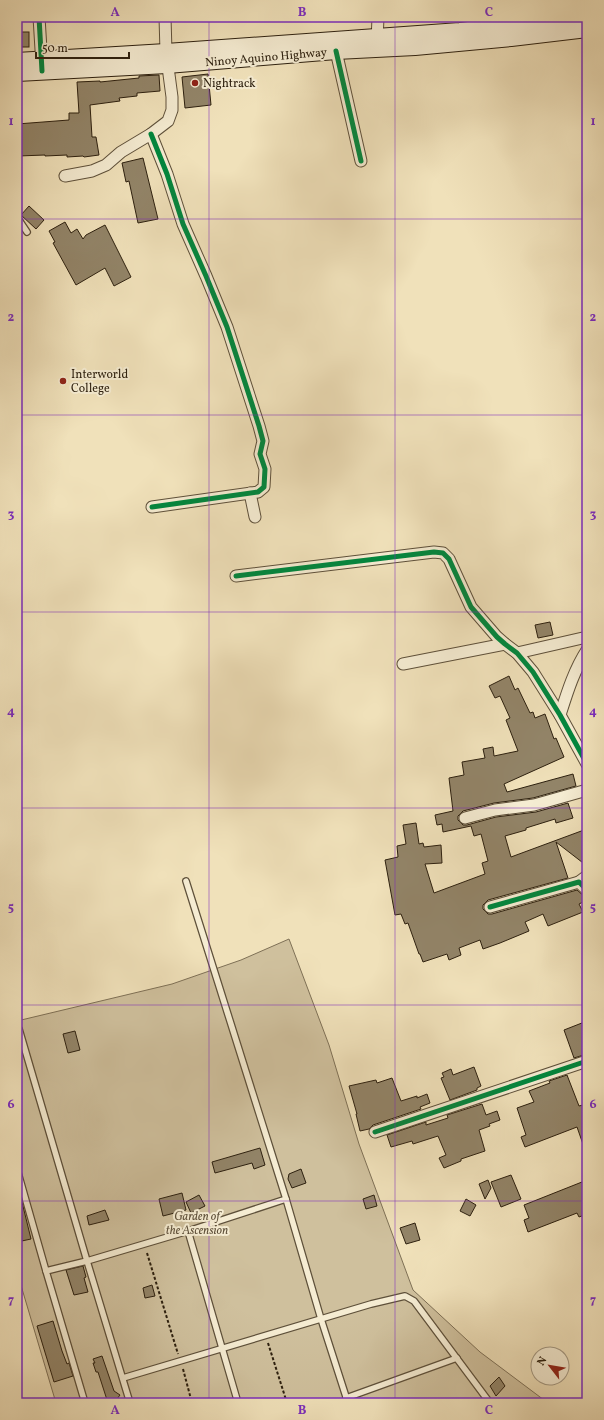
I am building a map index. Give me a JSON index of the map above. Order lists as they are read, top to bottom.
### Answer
{
  "streets": {
    "main road": ["Ninoy Aquino Highway"]
  },
  "parks": ["Garden of the Ascension"],
  "places": ["Nightrack", "Interworld College"],
  "scale_bar": "50 m",
  "north": "top left",
  "grid": {
    "columns": ["A", "B", "C"],
    "rows": [
      "1",
      "2",
      "3",
      "4",
      "5",
      "6",
      "7"
    ]
  }
}
